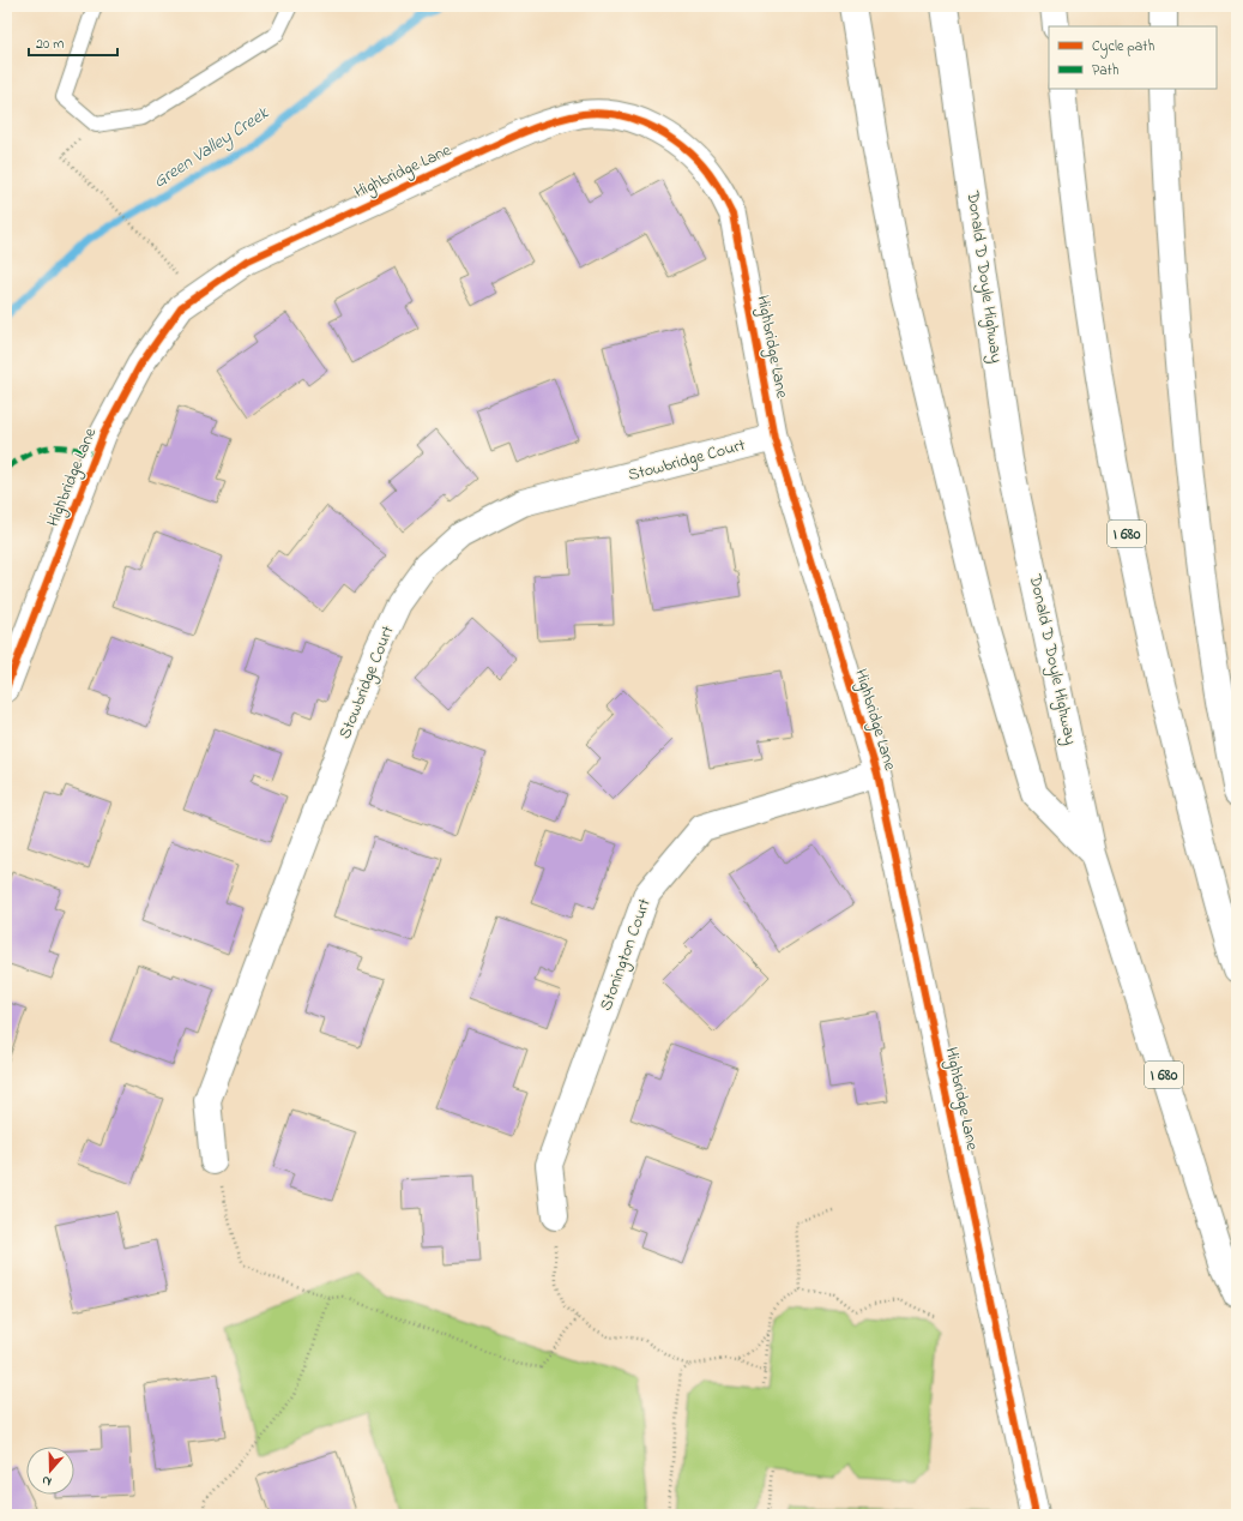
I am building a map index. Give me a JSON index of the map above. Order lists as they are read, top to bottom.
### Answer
{
  "streets": {
    "main road": [
      "Highbridge Lane",
      "Donald D Doyle Highway",
      "Stowbridge Court",
      "I 680",
      "Stonington Court"
    ]
  },
  "crossings": [
    ["Highbridge Lane", "Stowbridge Court"],
    ["Highbridge Lane", "Stonington Court"]
  ],
  "water": ["Green Valley Creek"],
  "legend": ["Cycle path", "Path"],
  "scale_bar": "20 m",
  "north": "bottom"
}
